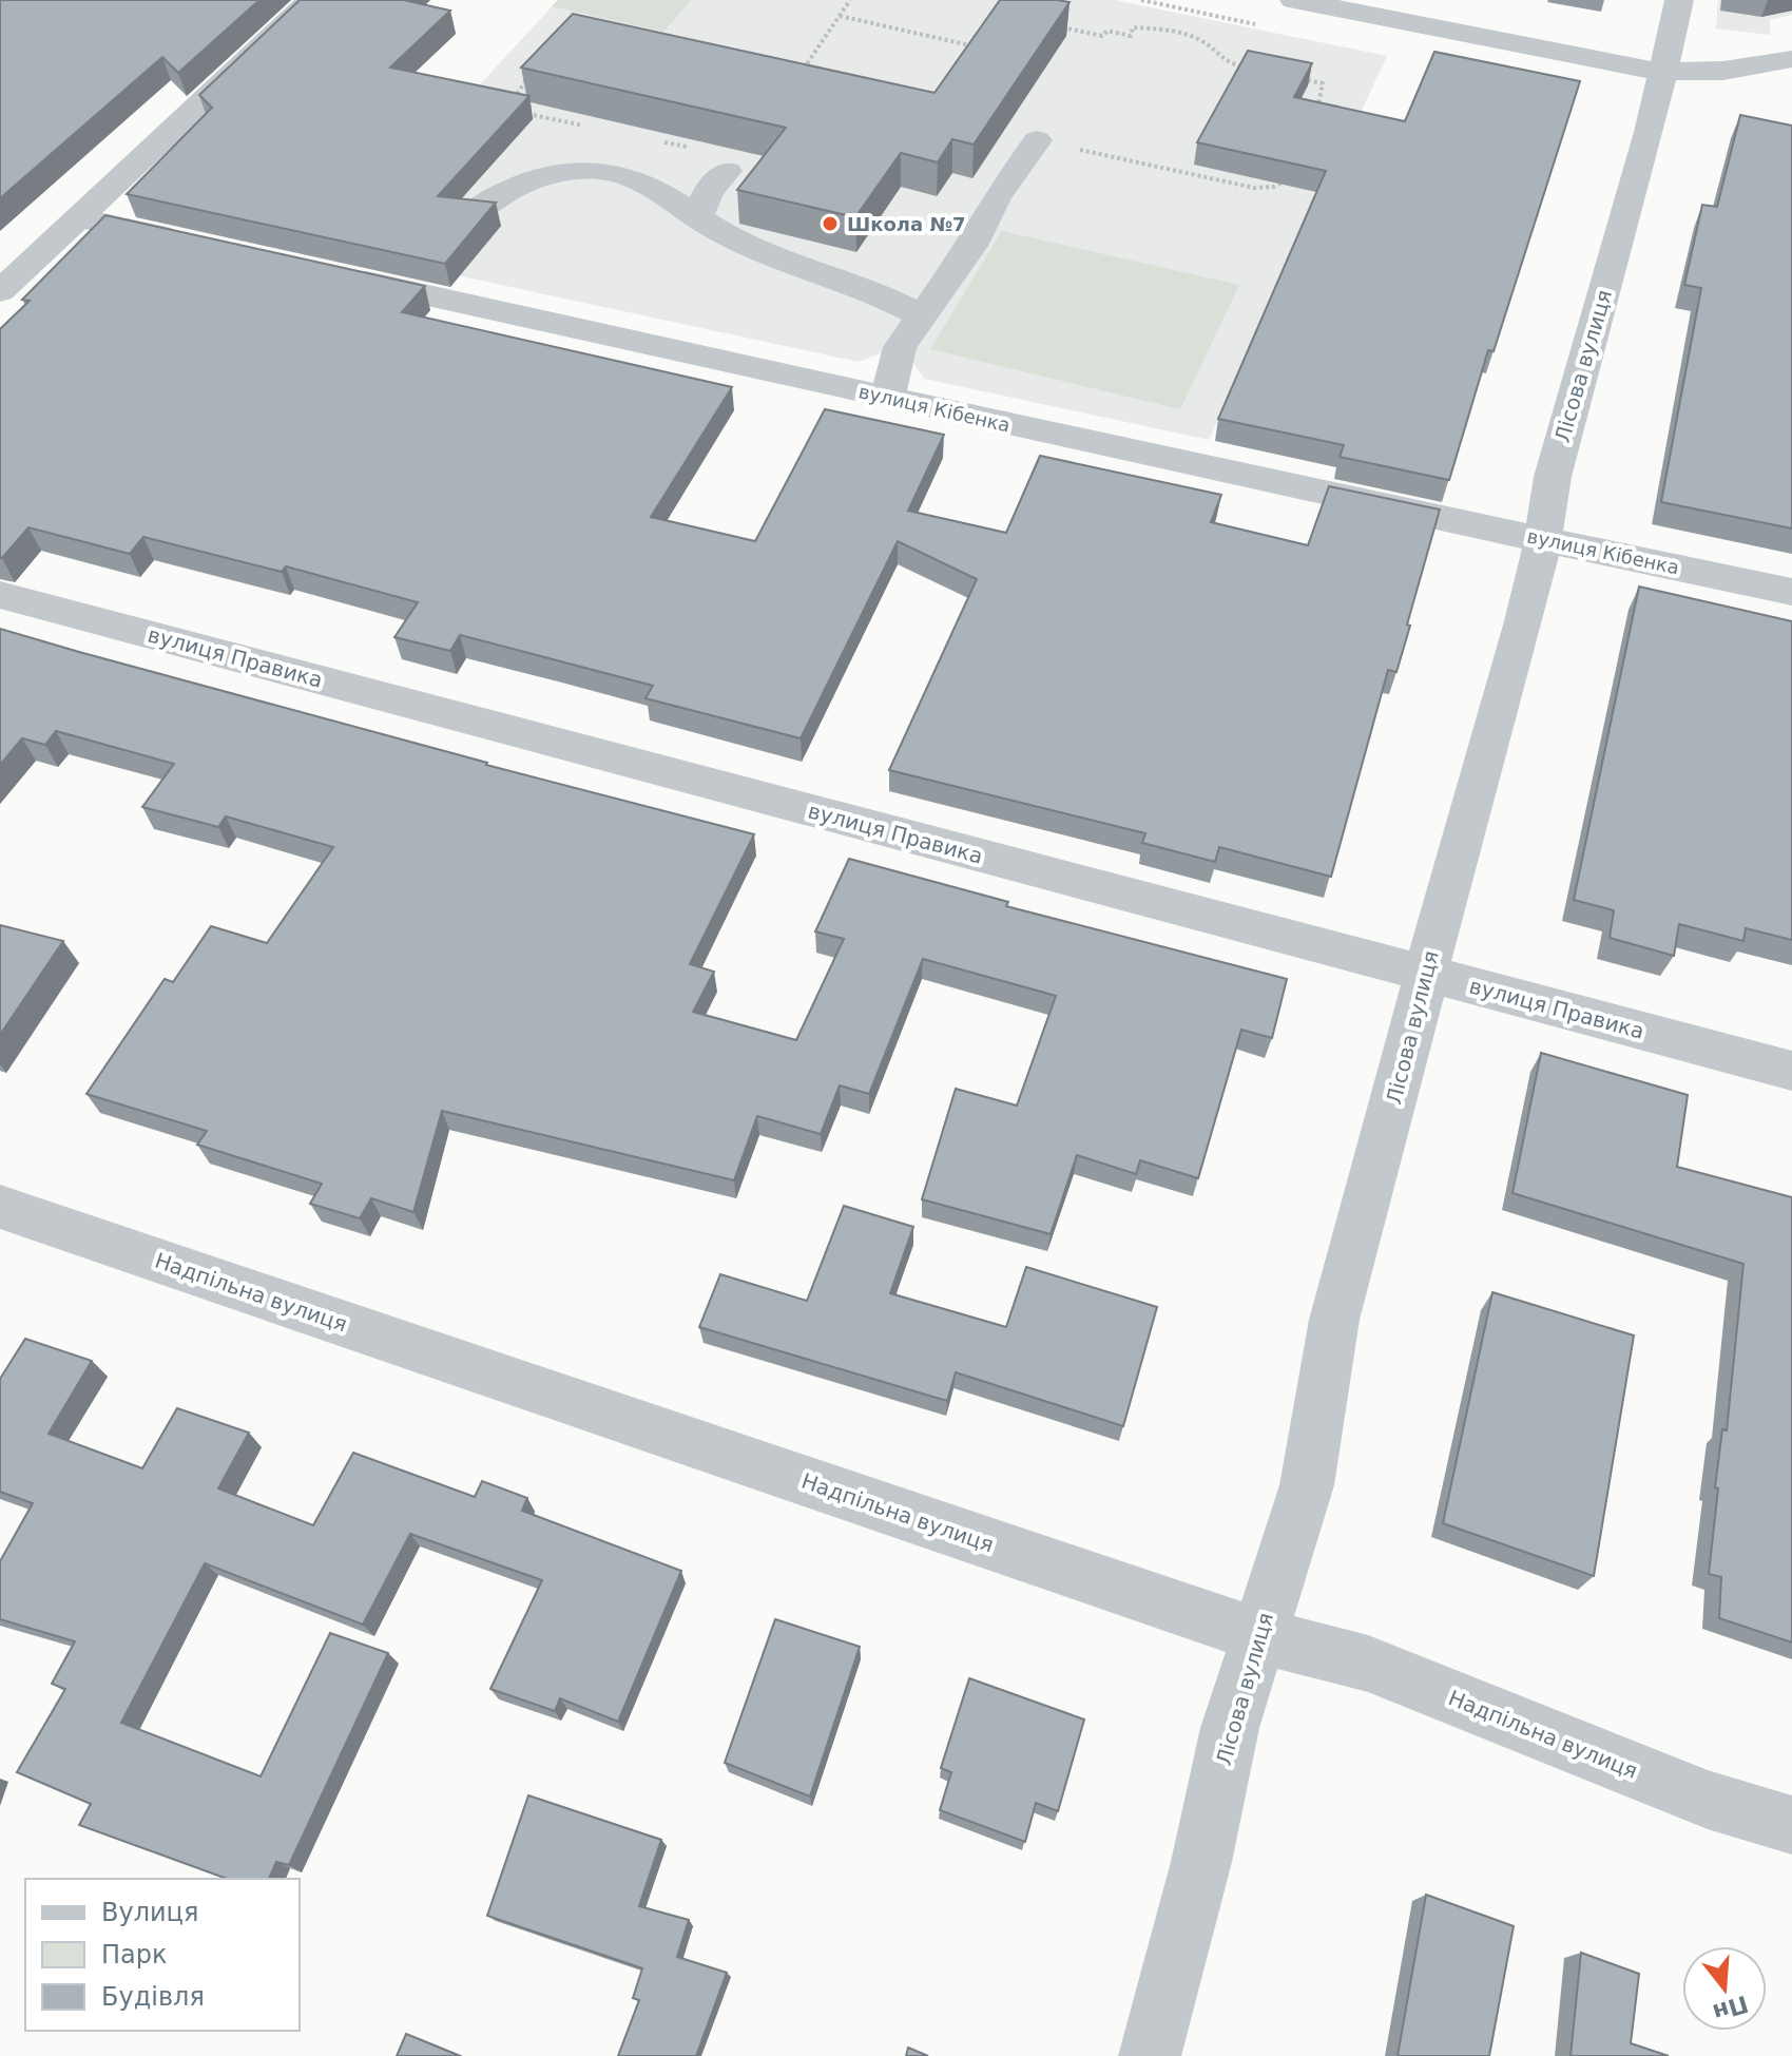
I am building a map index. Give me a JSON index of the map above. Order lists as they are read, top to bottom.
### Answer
{
  "streets": {
    "street": [
      "Лісова вулиця",
      "вулиця Кібенка",
      "вулиця Правика",
      "Надпільна вулиця"
    ]
  },
  "crossings": [
    ["Лісова вулиця", "вулиця Кібенка"],
    ["Лісова вулиця", "вулиця Правика"],
    ["Лісова вулиця", "Надпільна вулиця"]
  ],
  "places": ["Школа №7"],
  "legend": ["Вулиця", "Парк", "Будівля"],
  "north": "bottom"
}
